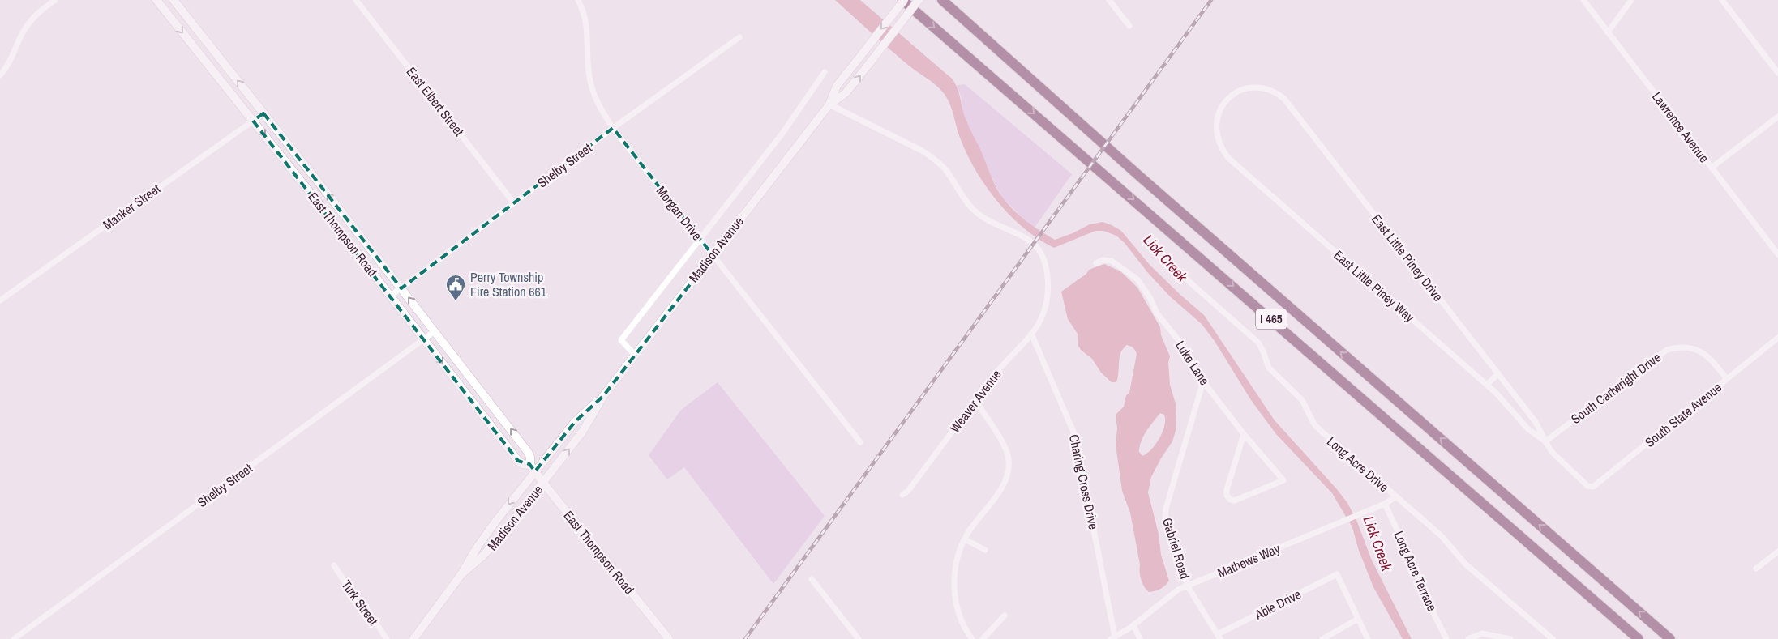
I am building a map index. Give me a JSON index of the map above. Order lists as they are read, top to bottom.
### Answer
{
  "streets": {
    "highway": ["I 465"],
    "main road": ["East Thompson Road", "Madison Avenue"],
    "street": [
      "East Elbert Street",
      "Lawrence Avenue",
      "Shelby Street",
      "Manker Street",
      "Morgan Drive",
      "East Little Piney Drive",
      "East Little Piney Way",
      "Luke Lane",
      "South Cartwright Drive",
      "Weaver Avenue",
      "South State Avenue",
      "Long Acre Drive",
      "Charing Cross Drive",
      "Gabriel Road",
      "Mathews Way",
      "Long Acre Terrace",
      "Turk Street",
      "Able Drive"
    ]
  },
  "crossings": [
    ["East Elbert Street", "Shelby Street"],
    ["Shelby Street", "Morgan Drive"],
    ["Shelby Street", "East Thompson Road"],
    ["Manker Street", "East Thompson Road"],
    ["Morgan Drive", "Madison Avenue"],
    ["East Thompson Road", "Madison Avenue"],
    ["Madison Avenue", "I 465"],
    ["Madison Avenue", "Weaver Avenue"],
    ["East Little Piney Drive", "East Little Piney Way"],
    ["East Little Piney Drive", "South Cartwright Drive"],
    ["East Little Piney Way", "South Cartwright Drive"],
    ["East Little Piney Way", "South State Avenue"],
    ["Luke Lane", "Gabriel Road"],
    ["South Cartwright Drive", "South State Avenue"],
    ["Weaver Avenue", "Charing Cross Drive"],
    ["Long Acre Drive", "Mathews Way"],
    ["Charing Cross Drive", "Mathews Way"],
    ["Gabriel Road", "Mathews Way"],
    ["Gabriel Road", "Able Drive"],
    ["Mathews Way", "Long Acre Terrace"]
  ],
  "water": ["Lick Creek"],
  "places": {
    "public building": ["Perry Township Fire Station 661"]
  }
}
